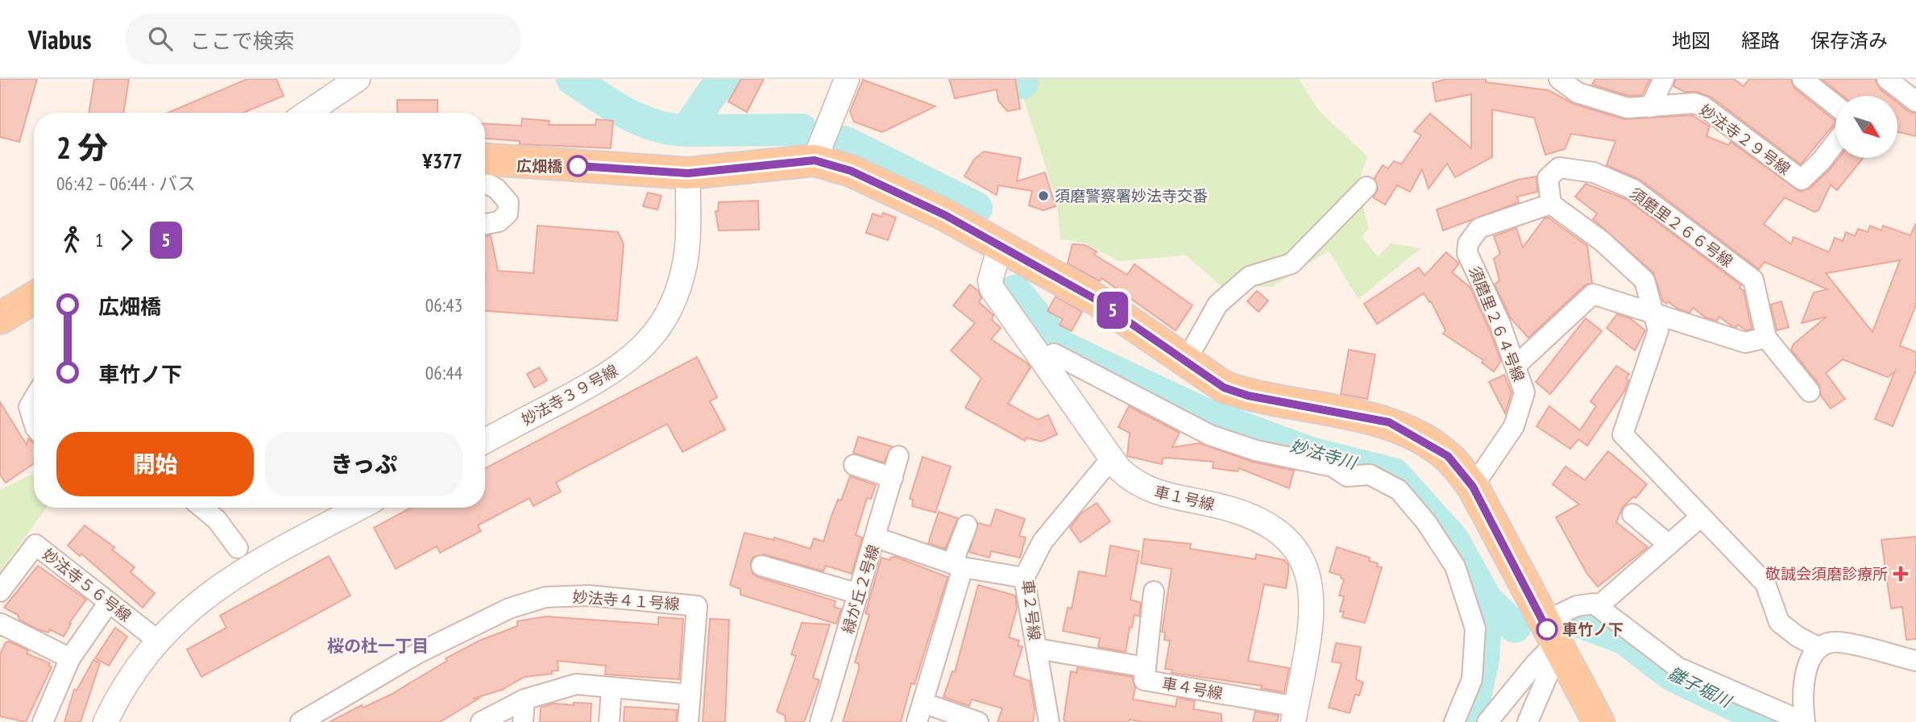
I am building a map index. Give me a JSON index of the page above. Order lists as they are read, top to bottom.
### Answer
{
  "streets": {
    "street": [
      "妙法寺２９号線",
      "須磨里２６６号線",
      "須磨里２６４号線",
      "妙法寺３９号線",
      "車１号線",
      "妙法寺５６号線",
      "緑が丘２号線",
      "妙法寺４１号線",
      "車２号線",
      "車４号線"
    ]
  },
  "crossings": [
    ["須磨里２６６号線", "須磨里２６４号線"],
    ["車１号線", "車２号線"],
    ["車１号線", "車４号線"],
    ["車２号線", "車４号線"]
  ],
  "districts": ["桜の杜一丁目"],
  "water": ["妙法寺川", "雛子堀川"],
  "places": {
    "other": ["広畑橋", "須磨警察署妙法寺交番", "車竹ノ下"],
    "health": ["敬誠会須磨診療所"]
  },
  "lines": ["bus line 5"],
  "north": "bottom right",
  "page": {
    "header": "Viabus",
    "search": "ここで検索",
    "nav": ["地図", "経路", "保存済み"],
    "on_map": "5",
    "heading": ["2 分", "06:42 – 06:44 · バス", "¥377"],
    "legs": ["1", "5"],
    "list": [
      {
        "name": "広畑橋",
        "value": "06:43"
      },
      {
        "name": "車竹ノ下",
        "value": "06:44"
      }
    ],
    "buttons": ["開始", "きっぷ"]
  }
}
